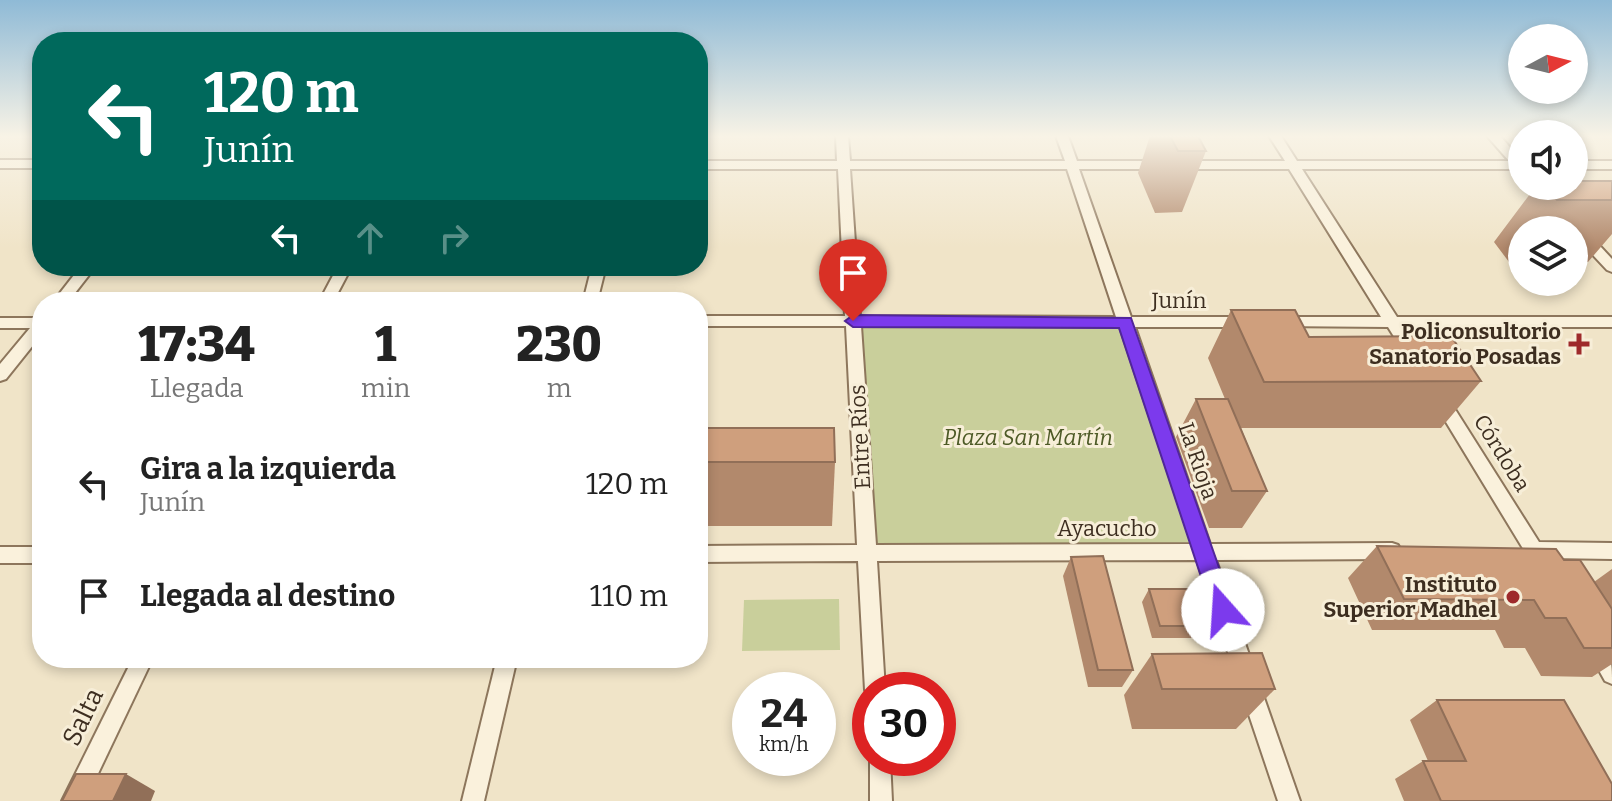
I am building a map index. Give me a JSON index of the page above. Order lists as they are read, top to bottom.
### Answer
{
  "streets": {
    "street": [
      "Junín",
      "Entre Ríos",
      "Córdoba",
      "La Rioja",
      "Ayacucho",
      "Salta"
    ]
  },
  "crossings": [
    ["Junín", "Entre Ríos"],
    ["Junín", "La Rioja"],
    ["Entre Ríos", "Ayacucho"],
    ["La Rioja", "Ayacucho"]
  ],
  "parks": ["Plaza San Martín"],
  "places": {
    "health": ["Policonsultorio Sanatorio Posadas"],
    "other": ["Instituto Superior Madhel"]
  },
  "north": "right",
  "page": {
    "turn": ["120 m", "Junín"],
    "eta": [
      "17:34",
      "Llegada",
      "1",
      "min",
      "230",
      "m"
    ],
    "list": [
      {
        "name": "Gira a la izquierda",
        "note": "Junín",
        "value": "120 m"
      },
      {
        "name": "Llegada al destino",
        "value": "110 m"
      }
    ],
    "speed": "24 km/h",
    "limit": "30"
  }
}
